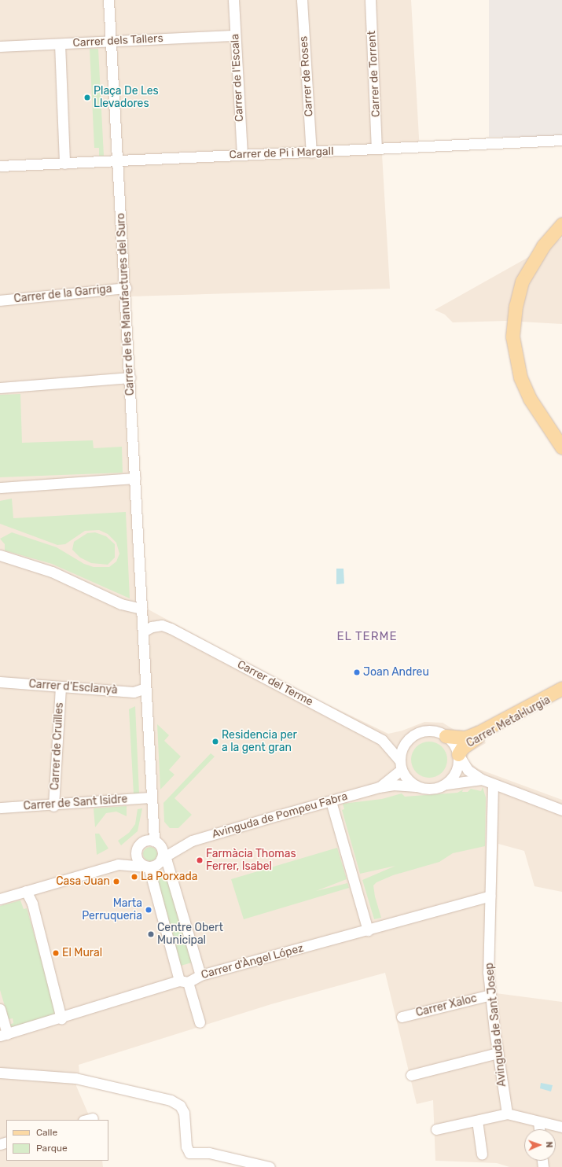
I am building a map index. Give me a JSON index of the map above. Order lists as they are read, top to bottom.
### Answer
{
  "streets": {
    "main road": ["Carrer Metal·lurgia"],
    "street": [
      "Carrer dels Tallers",
      "Carrer de Torrent",
      "Carrer de Roses",
      "Carrer de l'Escala",
      "Carrer de Pi i Margall",
      "Carrer de la Garriga",
      "Carrer de les Manufactures del Suro",
      "Carrer del Terme",
      "Carrer d'Esclanyà",
      "Carrer de Cruïlles",
      "Carrer de Sant Isidre",
      "Avinguda de Pompeu Fabra",
      "Carrer d'Àngel López",
      "Carrer Xaloc",
      "Avinguda de Sant Josep"
    ]
  },
  "crossings": [
    ["Carrer dels Tallers", "Carrer de l'Escala"],
    ["Carrer dels Tallers", "Carrer de les Manufactures del Suro"],
    ["Carrer de Torrent", "Carrer de Pi i Margall"],
    ["Carrer de Roses", "Carrer de Pi i Margall"],
    ["Carrer de l'Escala", "Carrer de Pi i Margall"],
    ["Carrer de Pi i Margall", "Carrer de les Manufactures del Suro"],
    ["Carrer de la Garriga", "Carrer de les Manufactures del Suro"],
    ["Carrer de les Manufactures del Suro", "Carrer del Terme"],
    ["Carrer de les Manufactures del Suro", "Carrer d'Esclanyà"],
    ["Carrer de les Manufactures del Suro", "Carrer de Sant Isidre"],
    ["Carrer de les Manufactures del Suro", "Avinguda de Pompeu Fabra"],
    ["Carrer del Terme", "Carrer Metal·lurgia"],
    ["Carrer del Terme", "Avinguda de Pompeu Fabra"],
    ["Carrer d'Esclanyà", "Carrer de Cruïlles"],
    ["Carrer Metal·lurgia", "Avinguda de Pompeu Fabra"],
    ["Carrer de Cruïlles", "Carrer de Sant Isidre"],
    ["Carrer d'Àngel López", "Avinguda de Sant Josep"],
    ["Carrer Xaloc", "Avinguda de Sant Josep"]
  ],
  "districts": ["EL TERME"],
  "places": [
    "Plaça De Les Llevadores",
    "Joan Andreu",
    "Residencia per a la gent gran",
    "Farmàcia Thomas Ferrer, Isabel",
    "La Porxada",
    "Casa Juan",
    "Marta Perruqueria",
    "Centre Obert Municipal",
    "El Mural"
  ],
  "legend": ["Calle", "Parque"],
  "north": "right"
}
